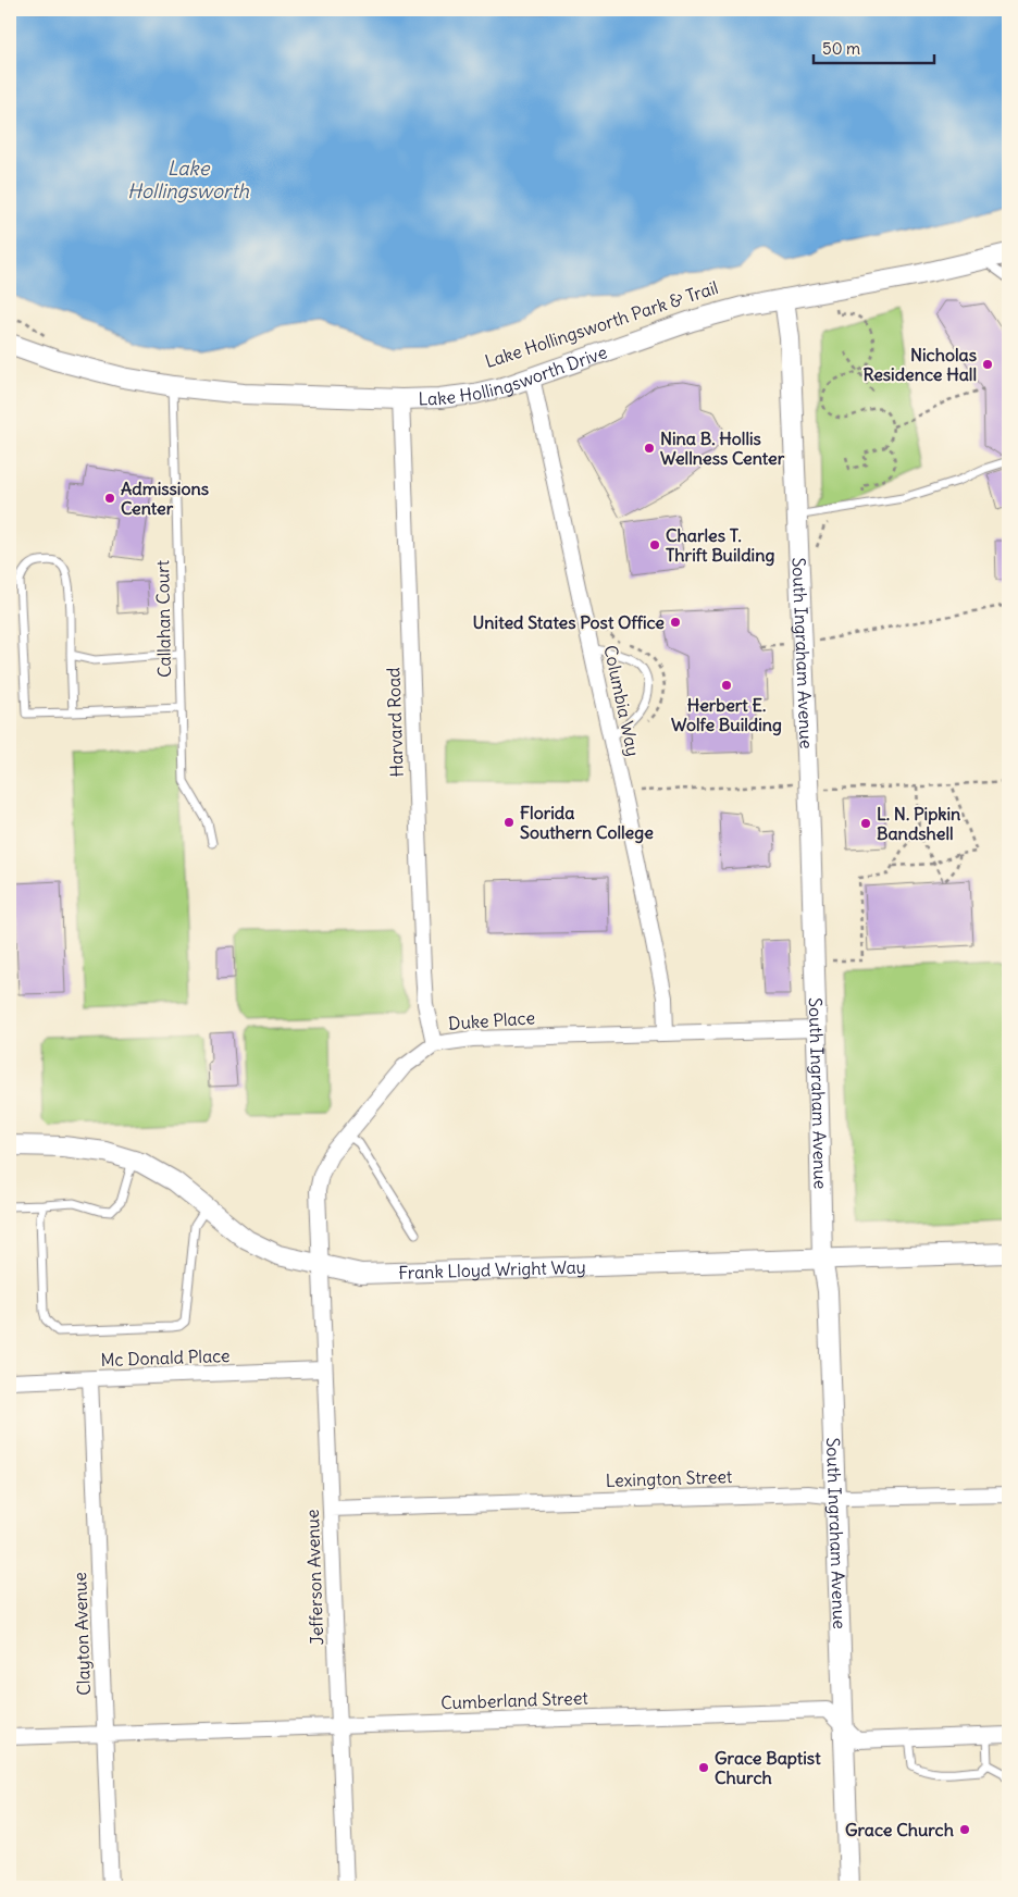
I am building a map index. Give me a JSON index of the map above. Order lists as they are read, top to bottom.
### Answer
{
  "streets": {
    "street": [
      "Lake Hollingsworth Drive",
      "South Ingraham Avenue",
      "Columbia Way",
      "Harvard Road",
      "Duke Place",
      "Frank Lloyd Wright Way",
      "Mc Donald Place",
      "Lexington Street",
      "Jefferson Avenue",
      "Clayton Avenue",
      "Cumberland Street"
    ],
    "lane": ["Callahan Court"]
  },
  "crossings": [
    ["Lake Hollingsworth Drive", "Callahan Court"],
    ["Lake Hollingsworth Drive", "South Ingraham Avenue"],
    ["Lake Hollingsworth Drive", "Columbia Way"],
    ["Lake Hollingsworth Drive", "Harvard Road"],
    ["South Ingraham Avenue", "Duke Place"],
    ["South Ingraham Avenue", "Frank Lloyd Wright Way"],
    ["South Ingraham Avenue", "Lexington Street"],
    ["South Ingraham Avenue", "Cumberland Street"],
    ["Columbia Way", "Duke Place"],
    ["Harvard Road", "Duke Place"],
    ["Duke Place", "Frank Lloyd Wright Way"],
    ["Duke Place", "Jefferson Avenue"],
    ["Frank Lloyd Wright Way", "Jefferson Avenue"],
    ["Mc Donald Place", "Jefferson Avenue"],
    ["Mc Donald Place", "Clayton Avenue"],
    ["Lexington Street", "Jefferson Avenue"],
    ["Jefferson Avenue", "Cumberland Street"],
    ["Clayton Avenue", "Cumberland Street"]
  ],
  "water": ["Lake Hollingsworth"],
  "places": [
    "Nicholas Residence Hall",
    "Nina B. Hollis Wellness Center",
    "Admissions Center",
    "Charles T. Thrift Building",
    "United States Post Office",
    "Herbert E. Wolfe Building",
    "Florida Southern College",
    "L. N. Pipkin Bandshell",
    "Grace Baptist Church",
    "Grace Church"
  ],
  "scale_bar": "50 m"
}
